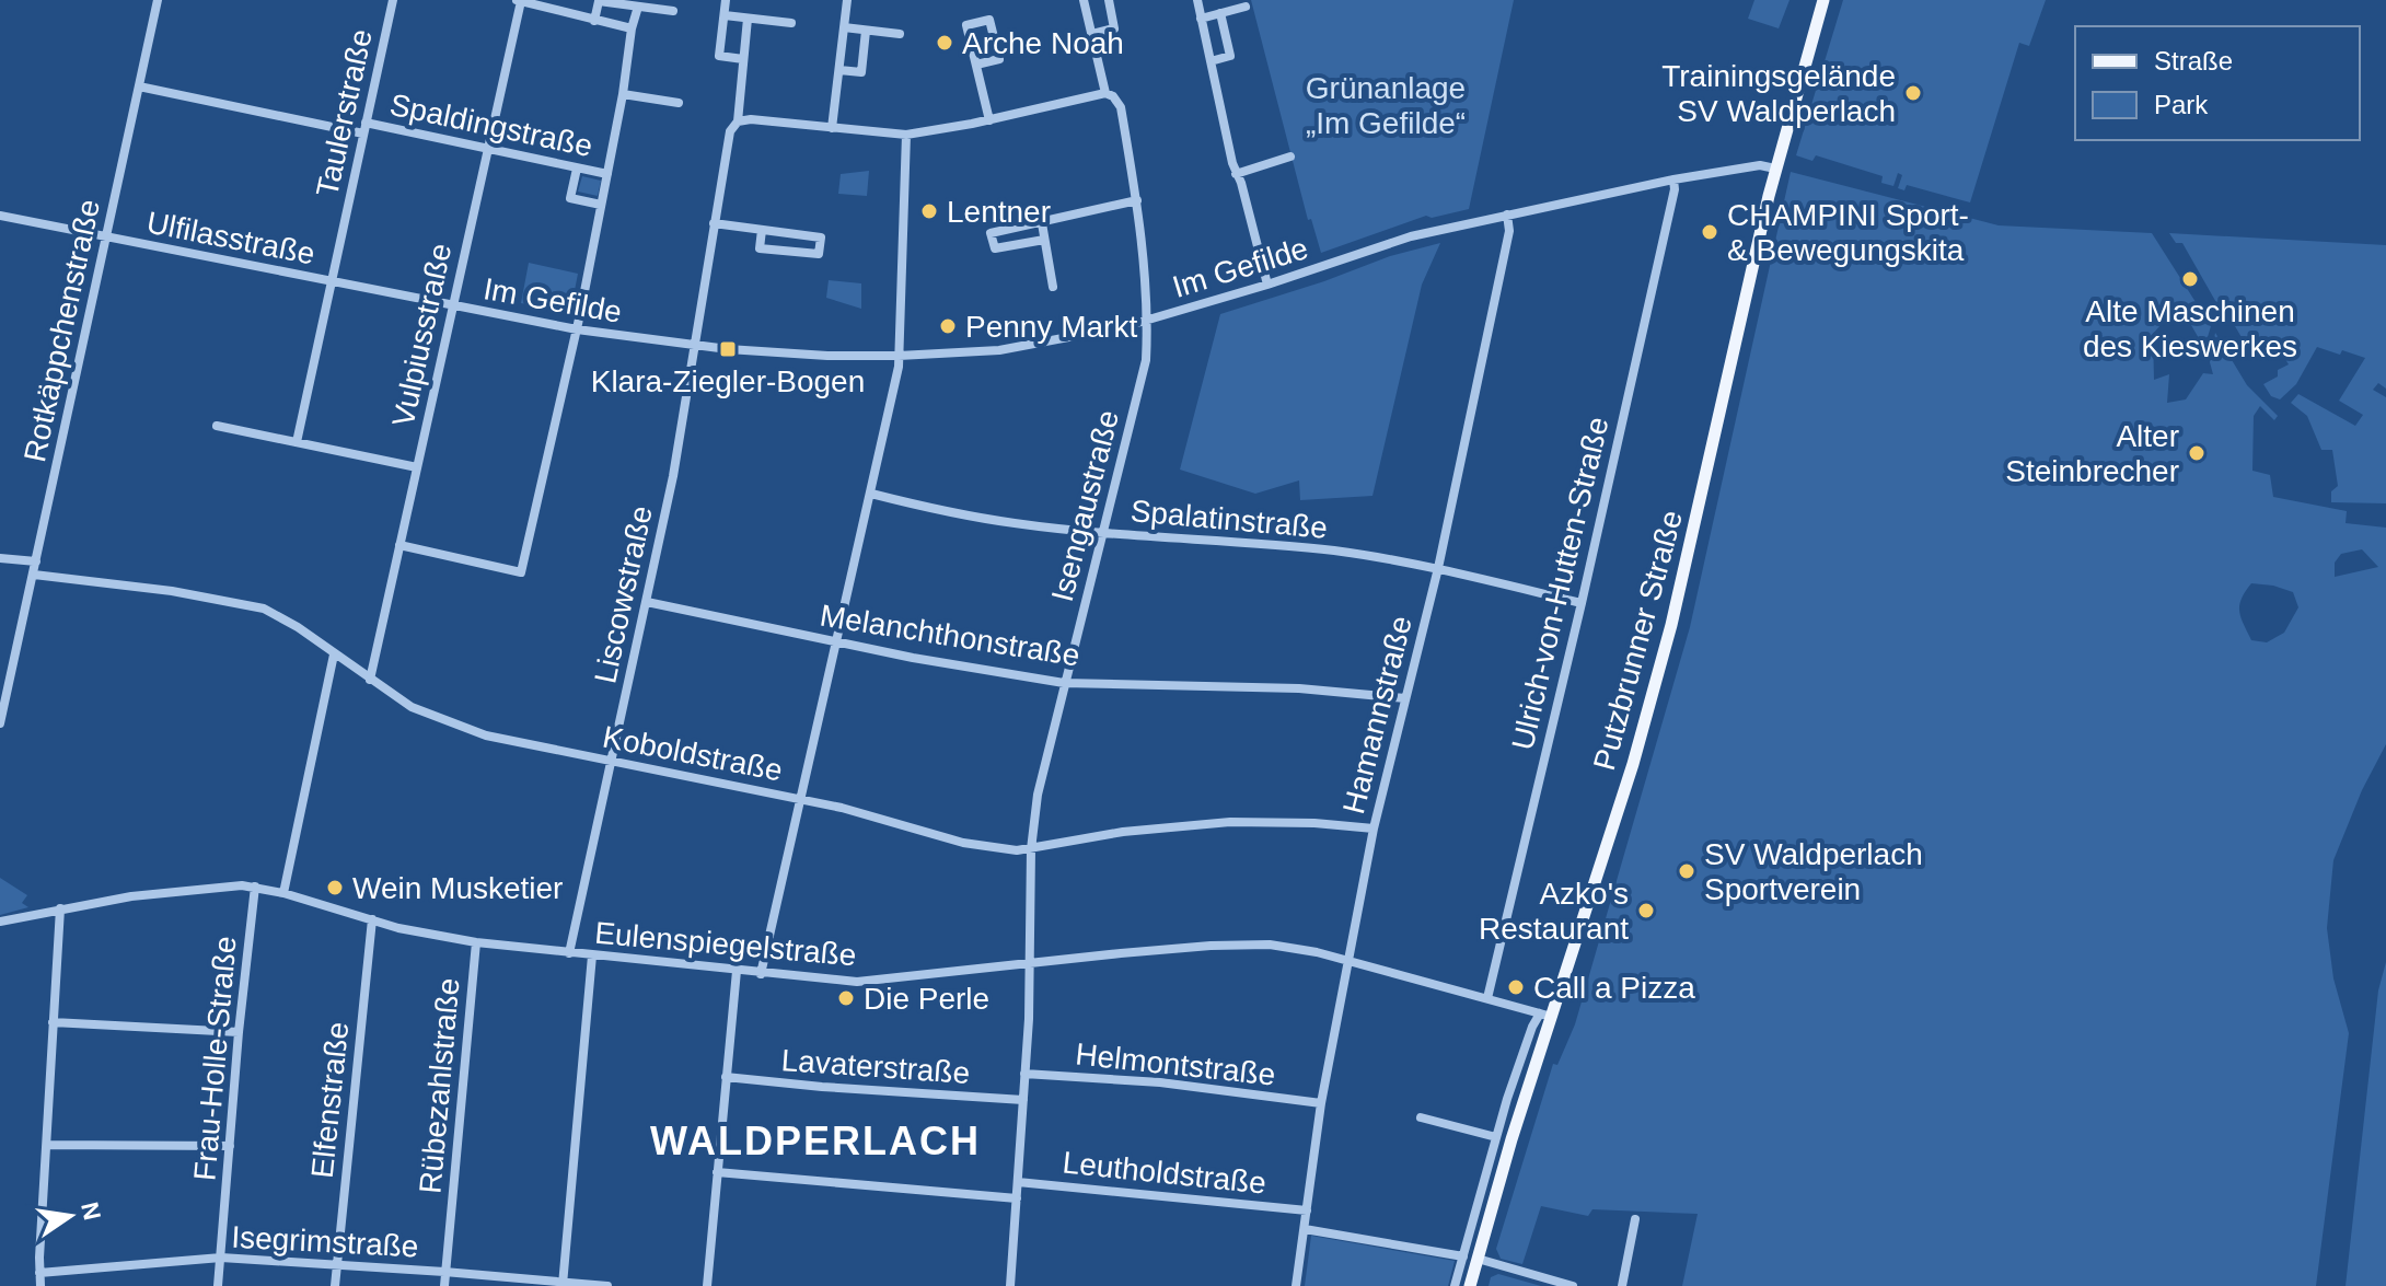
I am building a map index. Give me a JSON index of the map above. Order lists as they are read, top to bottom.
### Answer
{
  "streets": {
    "main road": ["Putzbrunner Straße"],
    "street": [
      "Taulerstraße",
      "Spaldingstraße",
      "Ulfilasstraße",
      "Im Gefilde",
      "Rotkäppchenstraße",
      "Vulpiusstraße",
      "Isengaustraße",
      "Spalatinstraße",
      "Ulrich-von-Hutten-Straße",
      "Liscowstraße",
      "Melanchthonstraße",
      "Hamannstraße",
      "Koboldstraße",
      "Eulenspiegelstraße",
      "Frau-Holle-Straße",
      "Helmontstraße",
      "Lavaterstraße",
      "Rübezahlstraße",
      "Elfenstraße",
      "Leutholdstraße",
      "Isegrimstraße"
    ]
  },
  "crossings": [
    ["Taulerstraße", "Spaldingstraße"],
    ["Taulerstraße", "Ulfilasstraße"],
    ["Spaldingstraße", "Rotkäppchenstraße"],
    ["Spaldingstraße", "Vulpiusstraße"],
    ["Ulfilasstraße", "Im Gefilde"],
    ["Ulfilasstraße", "Rotkäppchenstraße"],
    ["Ulfilasstraße", "Vulpiusstraße"],
    ["Im Gefilde", "Vulpiusstraße"],
    ["Im Gefilde", "Isengaustraße"],
    ["Im Gefilde", "Ulrich-von-Hutten-Straße"],
    ["Im Gefilde", "Liscowstraße"],
    ["Im Gefilde", "Putzbrunner Straße"],
    ["Im Gefilde", "Hamannstraße"],
    ["Rotkäppchenstraße", "Koboldstraße"],
    ["Vulpiusstraße", "Koboldstraße"],
    ["Isengaustraße", "Spalatinstraße"],
    ["Isengaustraße", "Melanchthonstraße"],
    ["Isengaustraße", "Koboldstraße"],
    ["Isengaustraße", "Eulenspiegelstraße"],
    ["Isengaustraße", "Helmontstraße"],
    ["Isengaustraße", "Lavaterstraße"],
    ["Isengaustraße", "Leutholdstraße"],
    ["Spalatinstraße", "Ulrich-von-Hutten-Straße"],
    ["Spalatinstraße", "Hamannstraße"],
    ["Ulrich-von-Hutten-Straße", "Eulenspiegelstraße"],
    ["Liscowstraße", "Melanchthonstraße"],
    ["Liscowstraße", "Koboldstraße"],
    ["Liscowstraße", "Eulenspiegelstraße"],
    ["Melanchthonstraße", "Hamannstraße"],
    ["Putzbrunner Straße", "Eulenspiegelstraße"],
    ["Hamannstraße", "Koboldstraße"],
    ["Hamannstraße", "Eulenspiegelstraße"],
    ["Hamannstraße", "Helmontstraße"],
    ["Hamannstraße", "Leutholdstraße"],
    ["Eulenspiegelstraße", "Frau-Holle-Straße"],
    ["Eulenspiegelstraße", "Rübezahlstraße"],
    ["Eulenspiegelstraße", "Elfenstraße"],
    ["Frau-Holle-Straße", "Isegrimstraße"],
    ["Rübezahlstraße", "Isegrimstraße"],
    ["Elfenstraße", "Isegrimstraße"]
  ],
  "districts": ["WALDPERLACH"],
  "parks": ["Grünanlage „Im Gefilde“"],
  "places": {
    "other": [
      "Arche Noah",
      "Trainingsgelände SV Waldperlach",
      "Lentner",
      "CHAMPINI Sport- & Bewegungskita",
      "Alte Maschinen des Kieswerkes",
      "Penny Markt",
      "Alter Steinbrecher",
      "SV Waldperlach Sportverein",
      "Wein Musketier",
      "Azko's Restaurant",
      "Call a Pizza",
      "Die Perle"
    ],
    "transit": ["Klara-Ziegler-Bogen"]
  },
  "legend": ["Straße", "Park"],
  "north": "right"
}
